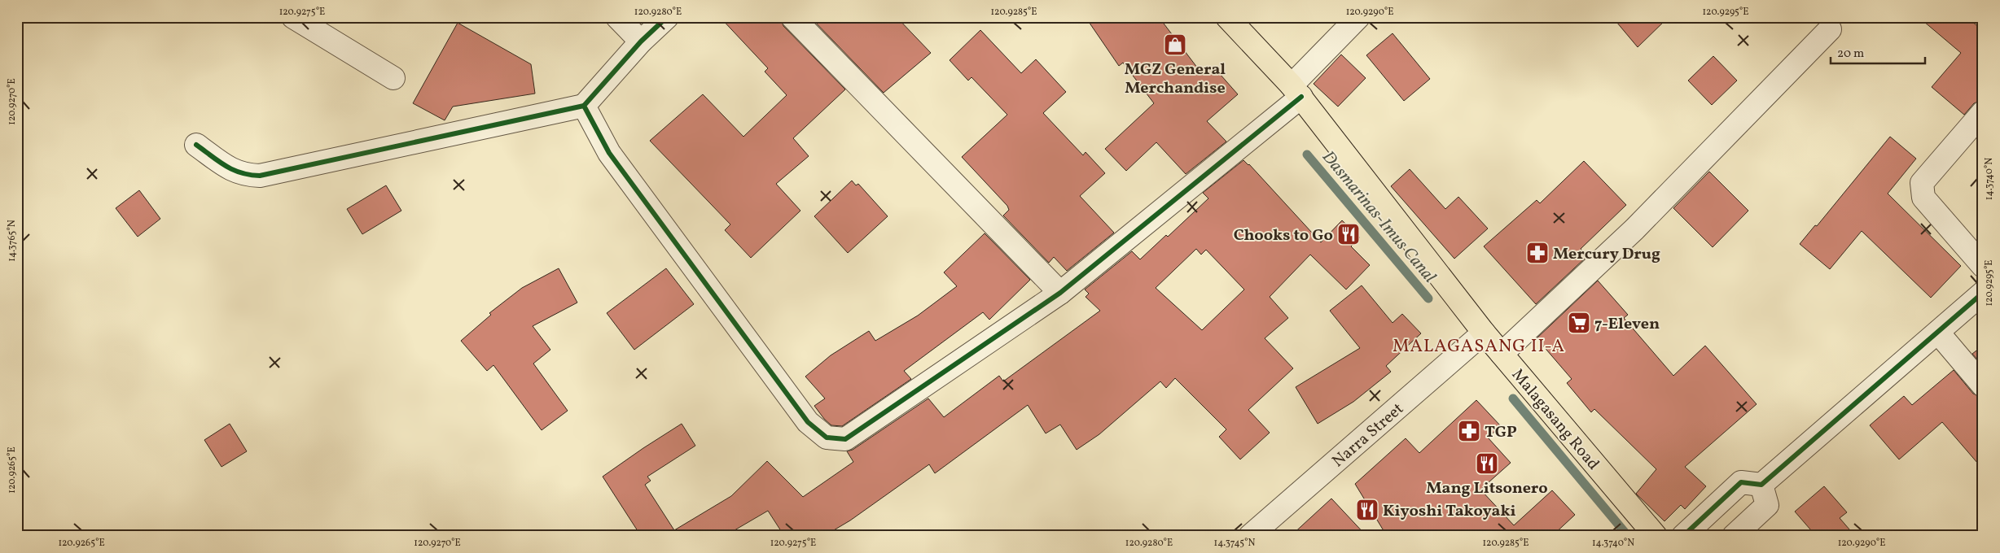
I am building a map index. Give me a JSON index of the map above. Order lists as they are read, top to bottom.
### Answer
{
  "streets": {
    "main road": ["Malagasang Road"],
    "street": ["Narra Street"]
  },
  "crossings": [
    ["Malagasang Road", "Narra Street"]
  ],
  "districts": ["MALAGASANG II-A"],
  "water": ["Dasmarinas-Imus Canal"],
  "places": {
    "shop": ["MGZ General Merchandise"],
    "restaurant": ["Chooks to Go", "Mang Litsonero", "Kiyoshi Takoyaki"],
    "pharmacy": ["Mercury Drug", "TGP"],
    "supermarket": ["7-Eleven"]
  },
  "scale_bar": "20 m",
  "coordinates": [
    "120.9275°E",
    "120.9280°E",
    "120.9285°E",
    "120.9290°E",
    "120.9295°E",
    "120.9270°E",
    "14.3740°N",
    "14.3765°N",
    "120.9265°E",
    "14.3745°N"
  ]
}
